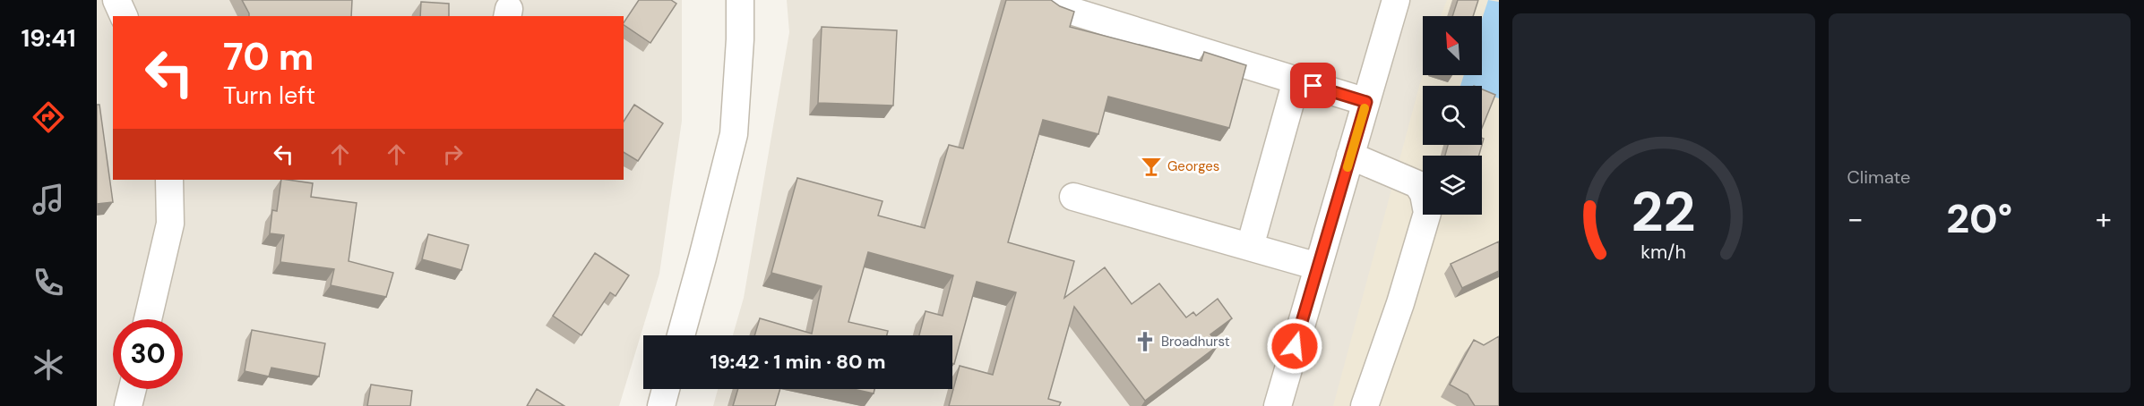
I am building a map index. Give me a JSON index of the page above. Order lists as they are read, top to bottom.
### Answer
{
  "places": {
    "bar": ["Georges"],
    "church": ["Broadhurst"]
  },
  "north": "top left",
  "page": {
    "tabs": "19:41",
    "tile": "Climate",
    "turn": ["70 m", "Turn left"],
    "heat": ["−", "20°", "+"],
    "limit": "30",
    "trip": "19:42 · 1 min · 80 m",
    "gauge": ["22", "km/h"]
  }
}
